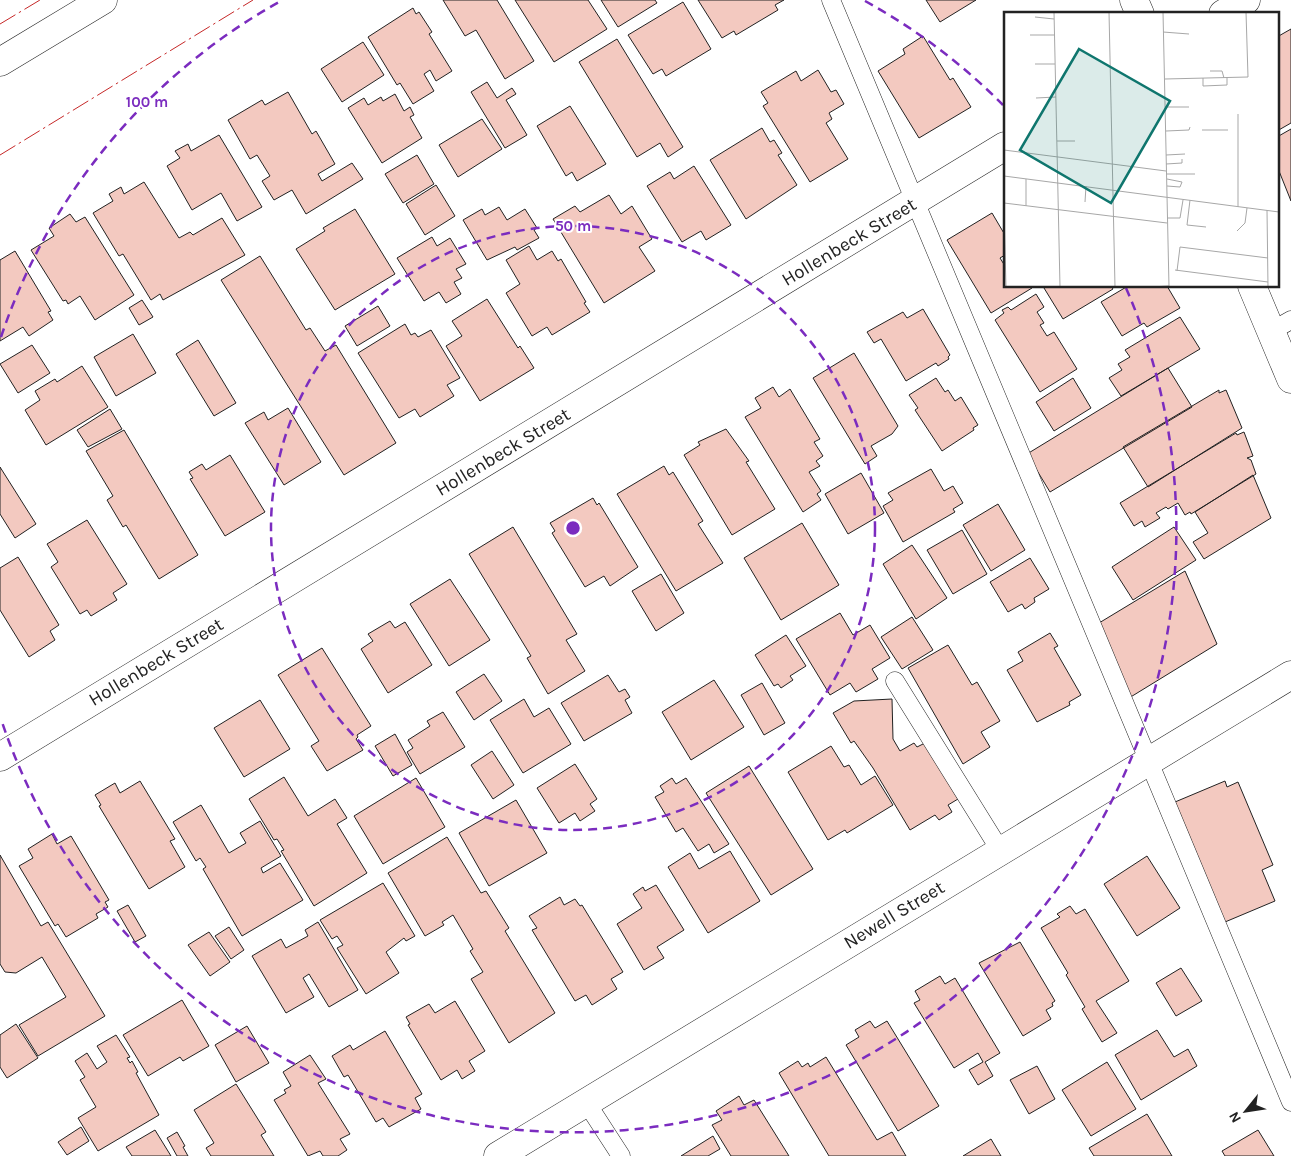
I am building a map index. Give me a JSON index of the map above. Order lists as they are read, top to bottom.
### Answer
{
  "streets": {
    "street": ["Hollenbeck Street", "Newell Street"]
  },
  "north": "bottom left",
  "rings": ["100 m", "50 m"]
}
